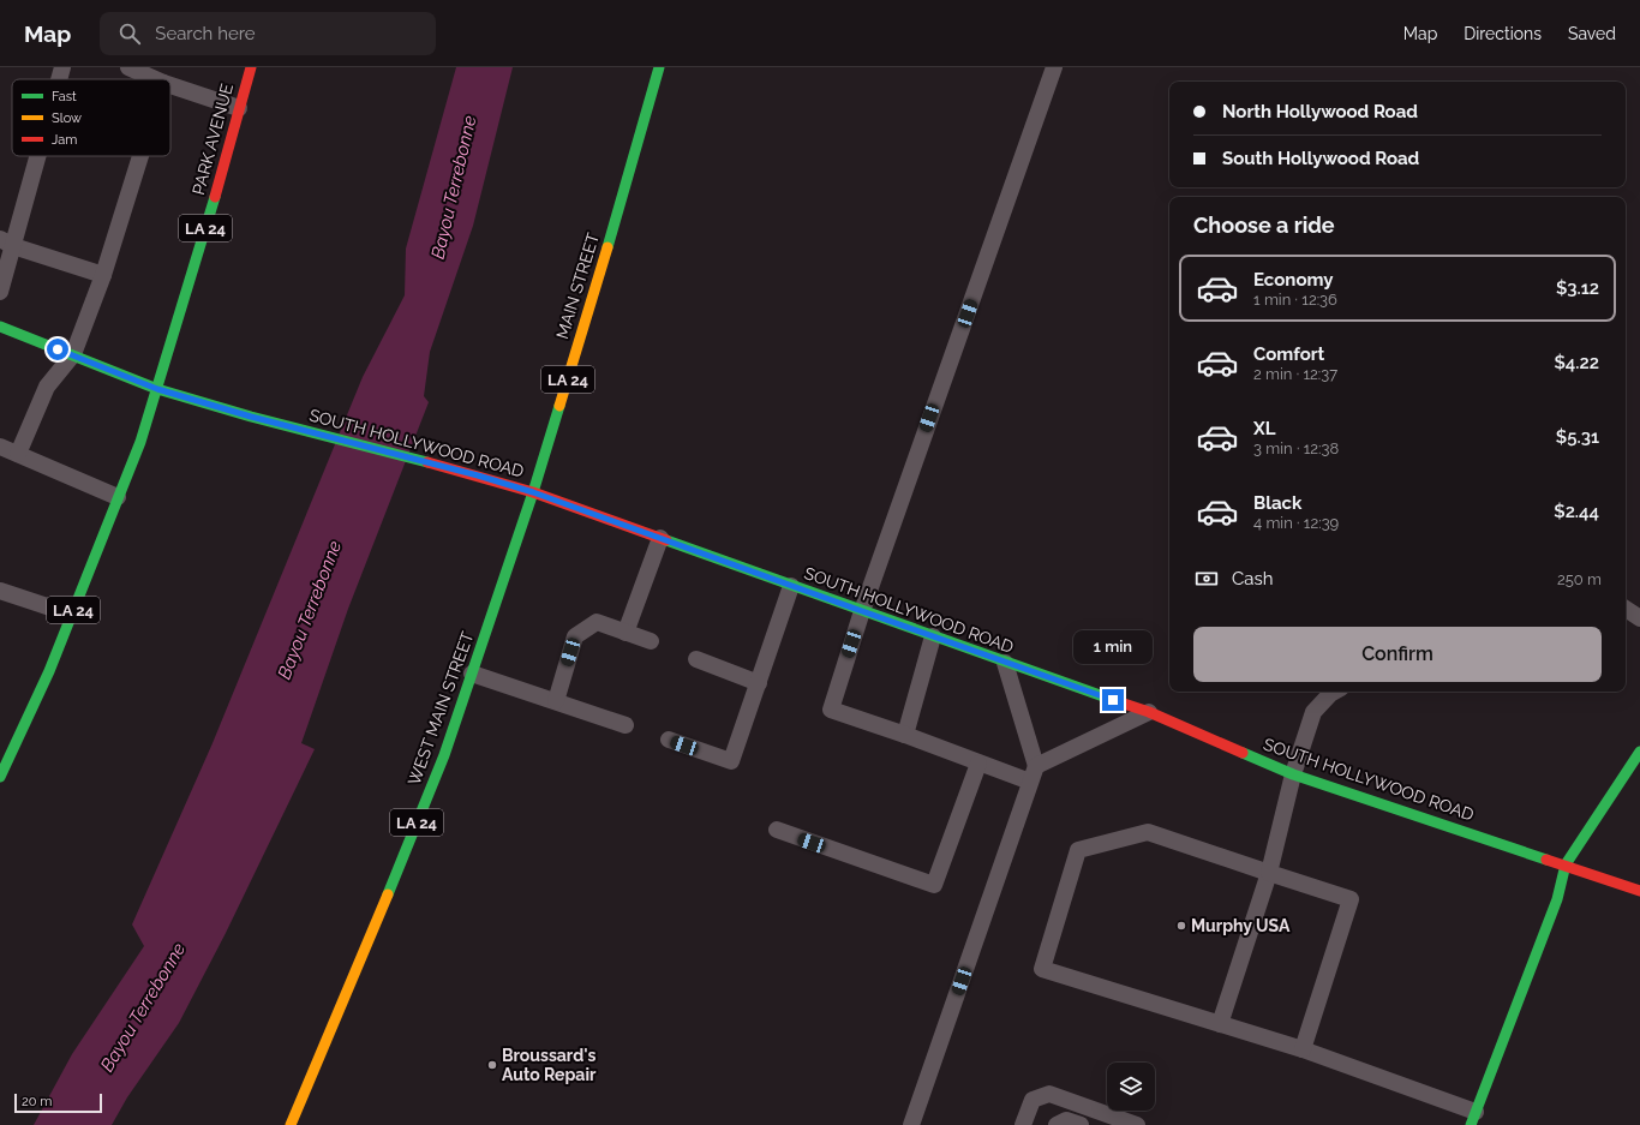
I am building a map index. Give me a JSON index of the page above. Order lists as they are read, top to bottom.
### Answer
{
  "streets": {
    "main road": [
      "PARK AVENUE",
      "LA 24",
      "MAIN STREET",
      "SOUTH HOLLYWOOD ROAD",
      "WEST MAIN STREET"
    ]
  },
  "crossings": [
    ["PARK AVENUE", "LA 24"],
    ["PARK AVENUE", "SOUTH HOLLYWOOD ROAD"],
    ["MAIN STREET", "SOUTH HOLLYWOOD ROAD"],
    ["MAIN STREET", "WEST MAIN STREET"]
  ],
  "water": ["Bayou Terrebonne"],
  "places": ["Murphy USA", "Broussard's Auto Repair"],
  "legend": ["Fast", "Slow", "Jam"],
  "scale_bar": "20 m",
  "page": {
    "header": "Map",
    "search": "Search here",
    "nav": ["Map", "Directions", "Saved"],
    "banner": ["North Hollywood Road", "South Hollywood Road"],
    "heading": "Choose a ride",
    "list": [
      {
        "name": "Economy",
        "note": "1 min · 12:36",
        "value": "$3.12"
      },
      {
        "name": "Comfort",
        "note": "2 min · 12:37",
        "value": "$4.22"
      },
      {
        "name": "XL",
        "note": "3 min · 12:38",
        "value": "$5.31"
      },
      {
        "name": "Black",
        "note": "4 min · 12:39",
        "value": "$2.44"
      }
    ],
    "pay": ["Cash", "250 m"],
    "buttons": "Confirm",
    "bubble": "1 min",
    "scale": "20 m"
  }
}
